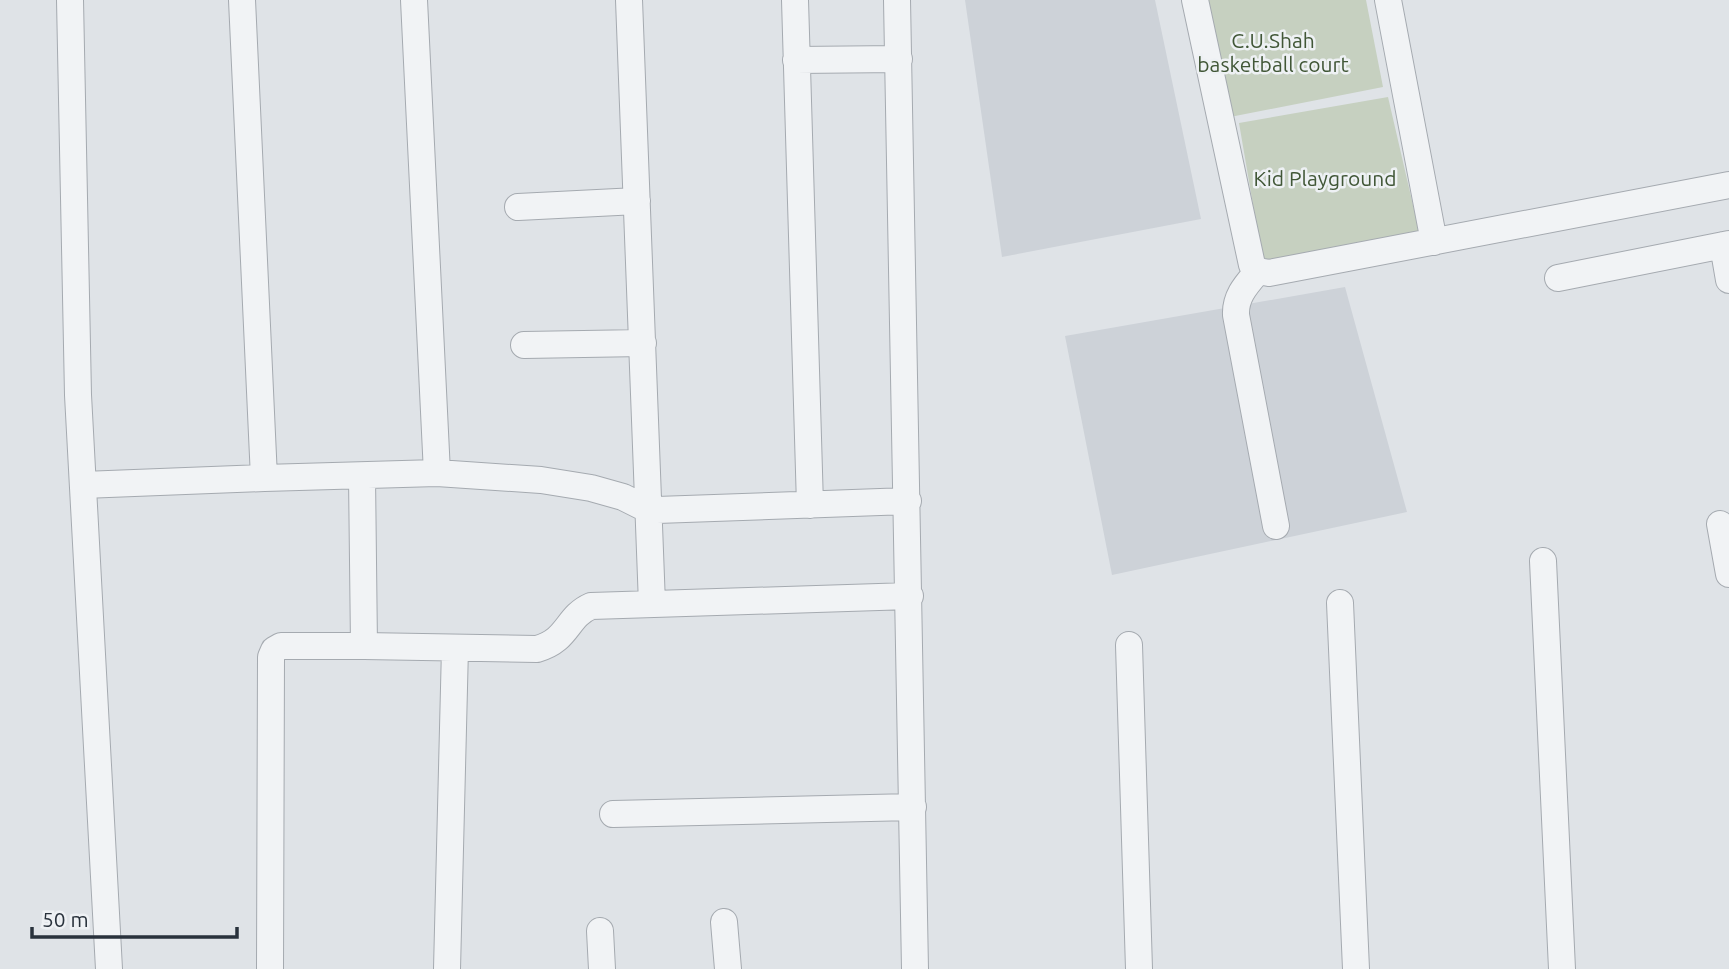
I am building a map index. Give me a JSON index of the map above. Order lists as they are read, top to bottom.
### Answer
{
  "parks": ["C.U.Shah basketball court", "Kid Playground"],
  "scale_bar": "50 m"
}
